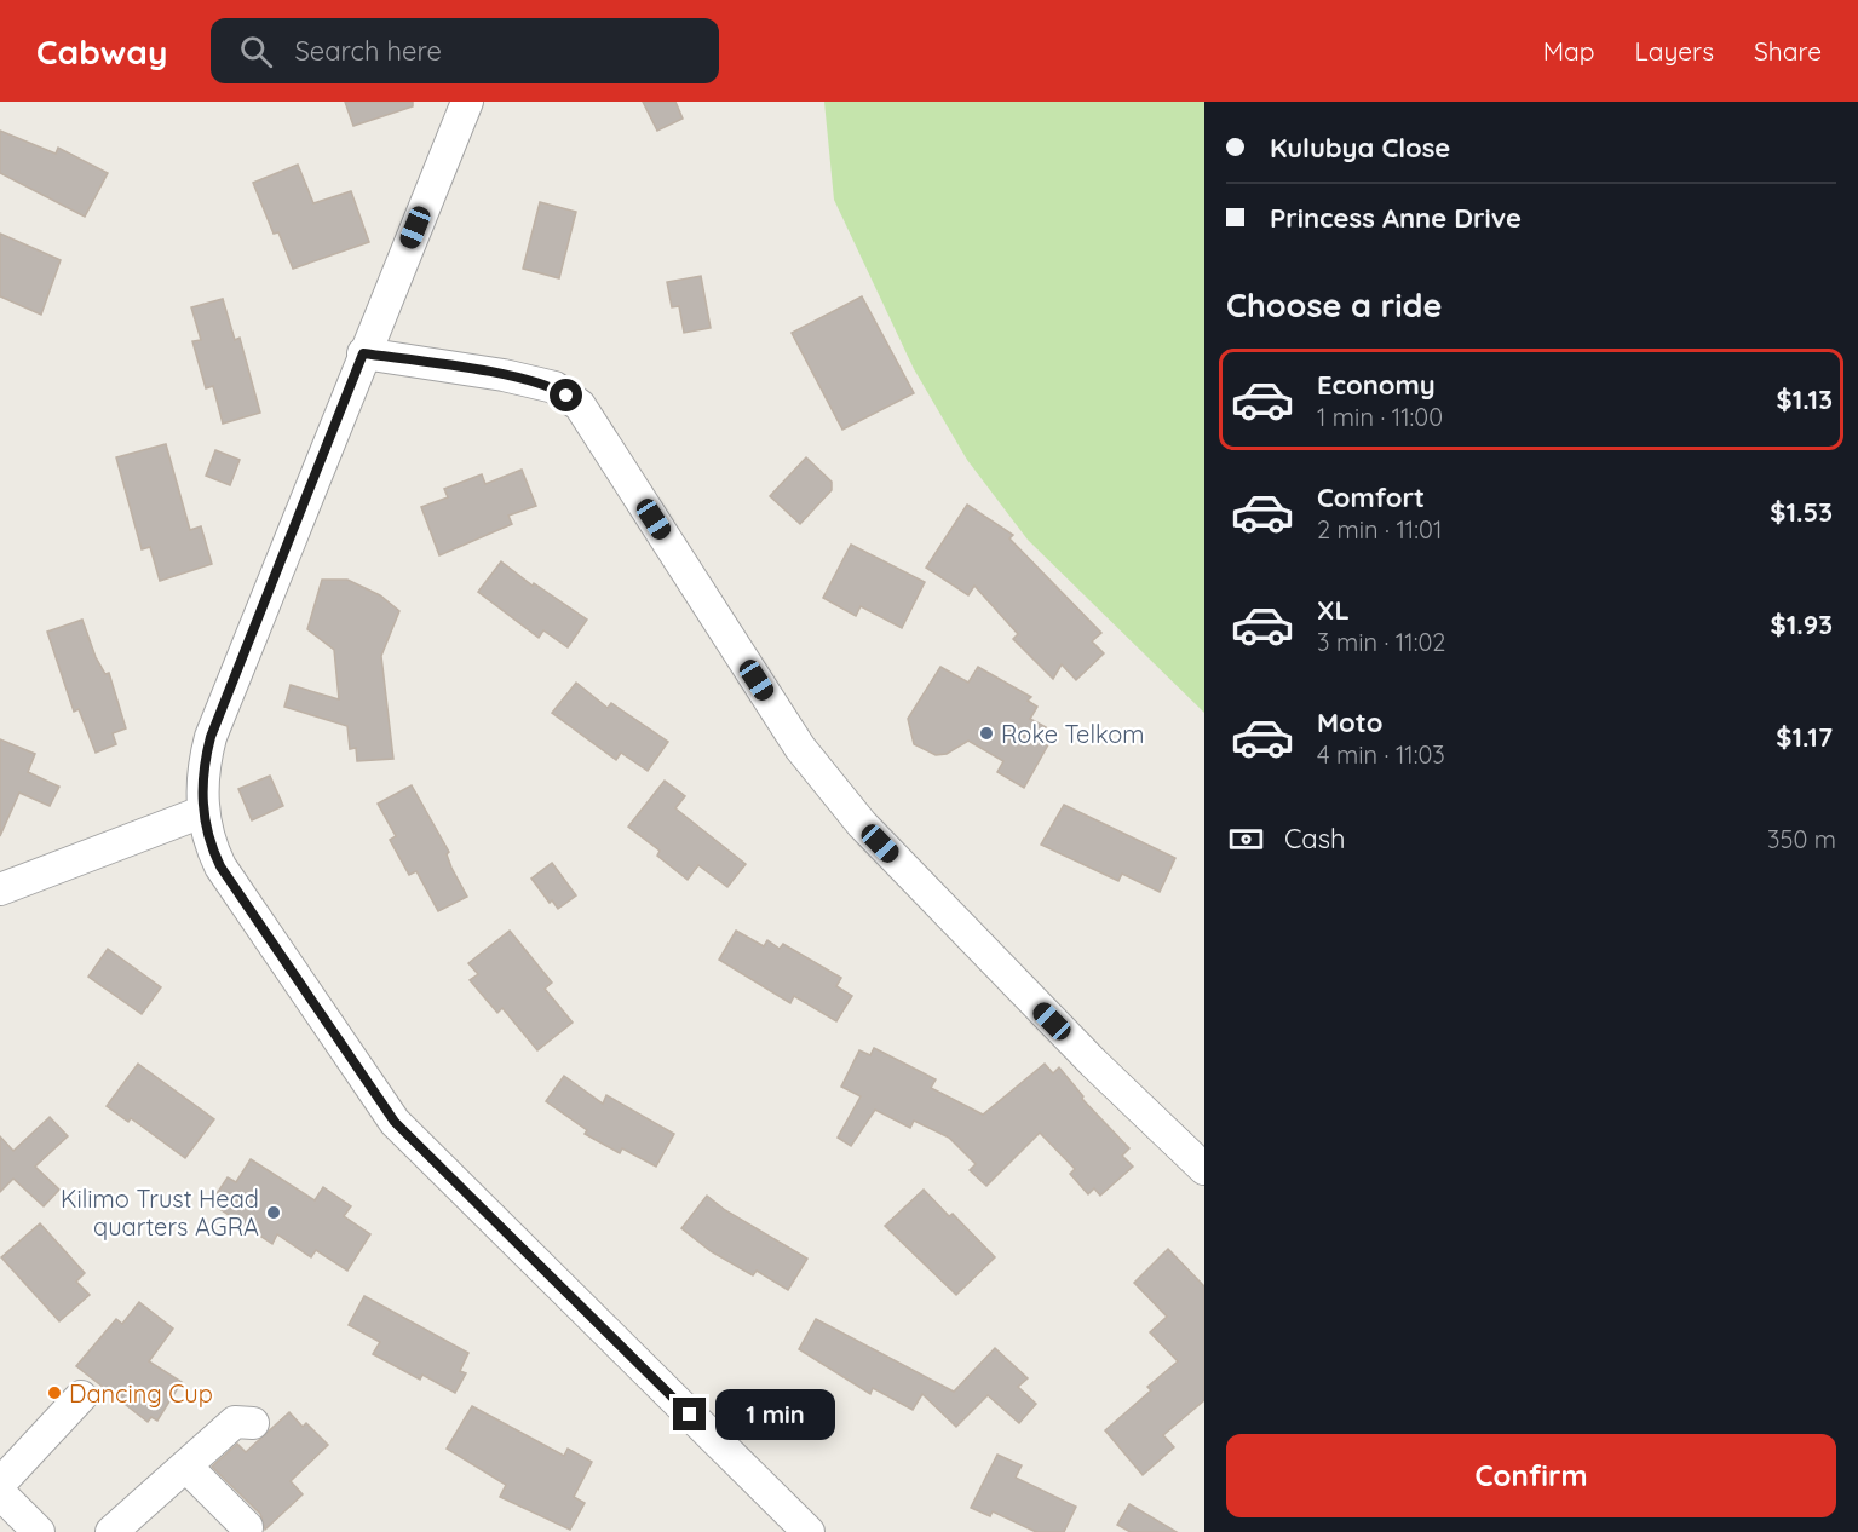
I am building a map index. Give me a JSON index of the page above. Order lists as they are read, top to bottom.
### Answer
{
  "places": ["Roke Telkom", "Kilimo Trust Head quarters AGRA", "Dancing Cup"],
  "page": {
    "header": "Cabway",
    "search": "Search here",
    "nav": ["Map", "Layers", "Share"],
    "banner": ["Kulubya Close", "Princess Anne Drive"],
    "heading": "Choose a ride",
    "list": [
      {
        "name": "Economy",
        "note": "1 min · 11:00",
        "value": "$1.13"
      },
      {
        "name": "Comfort",
        "note": "2 min · 11:01",
        "value": "$1.53"
      },
      {
        "name": "XL",
        "note": "3 min · 11:02",
        "value": "$1.93"
      },
      {
        "name": "Moto",
        "note": "4 min · 11:03",
        "value": "$1.17"
      }
    ],
    "pay": ["Cash", "350 m"],
    "bubble": "1 min",
    "buttons": "Confirm"
  }
}
